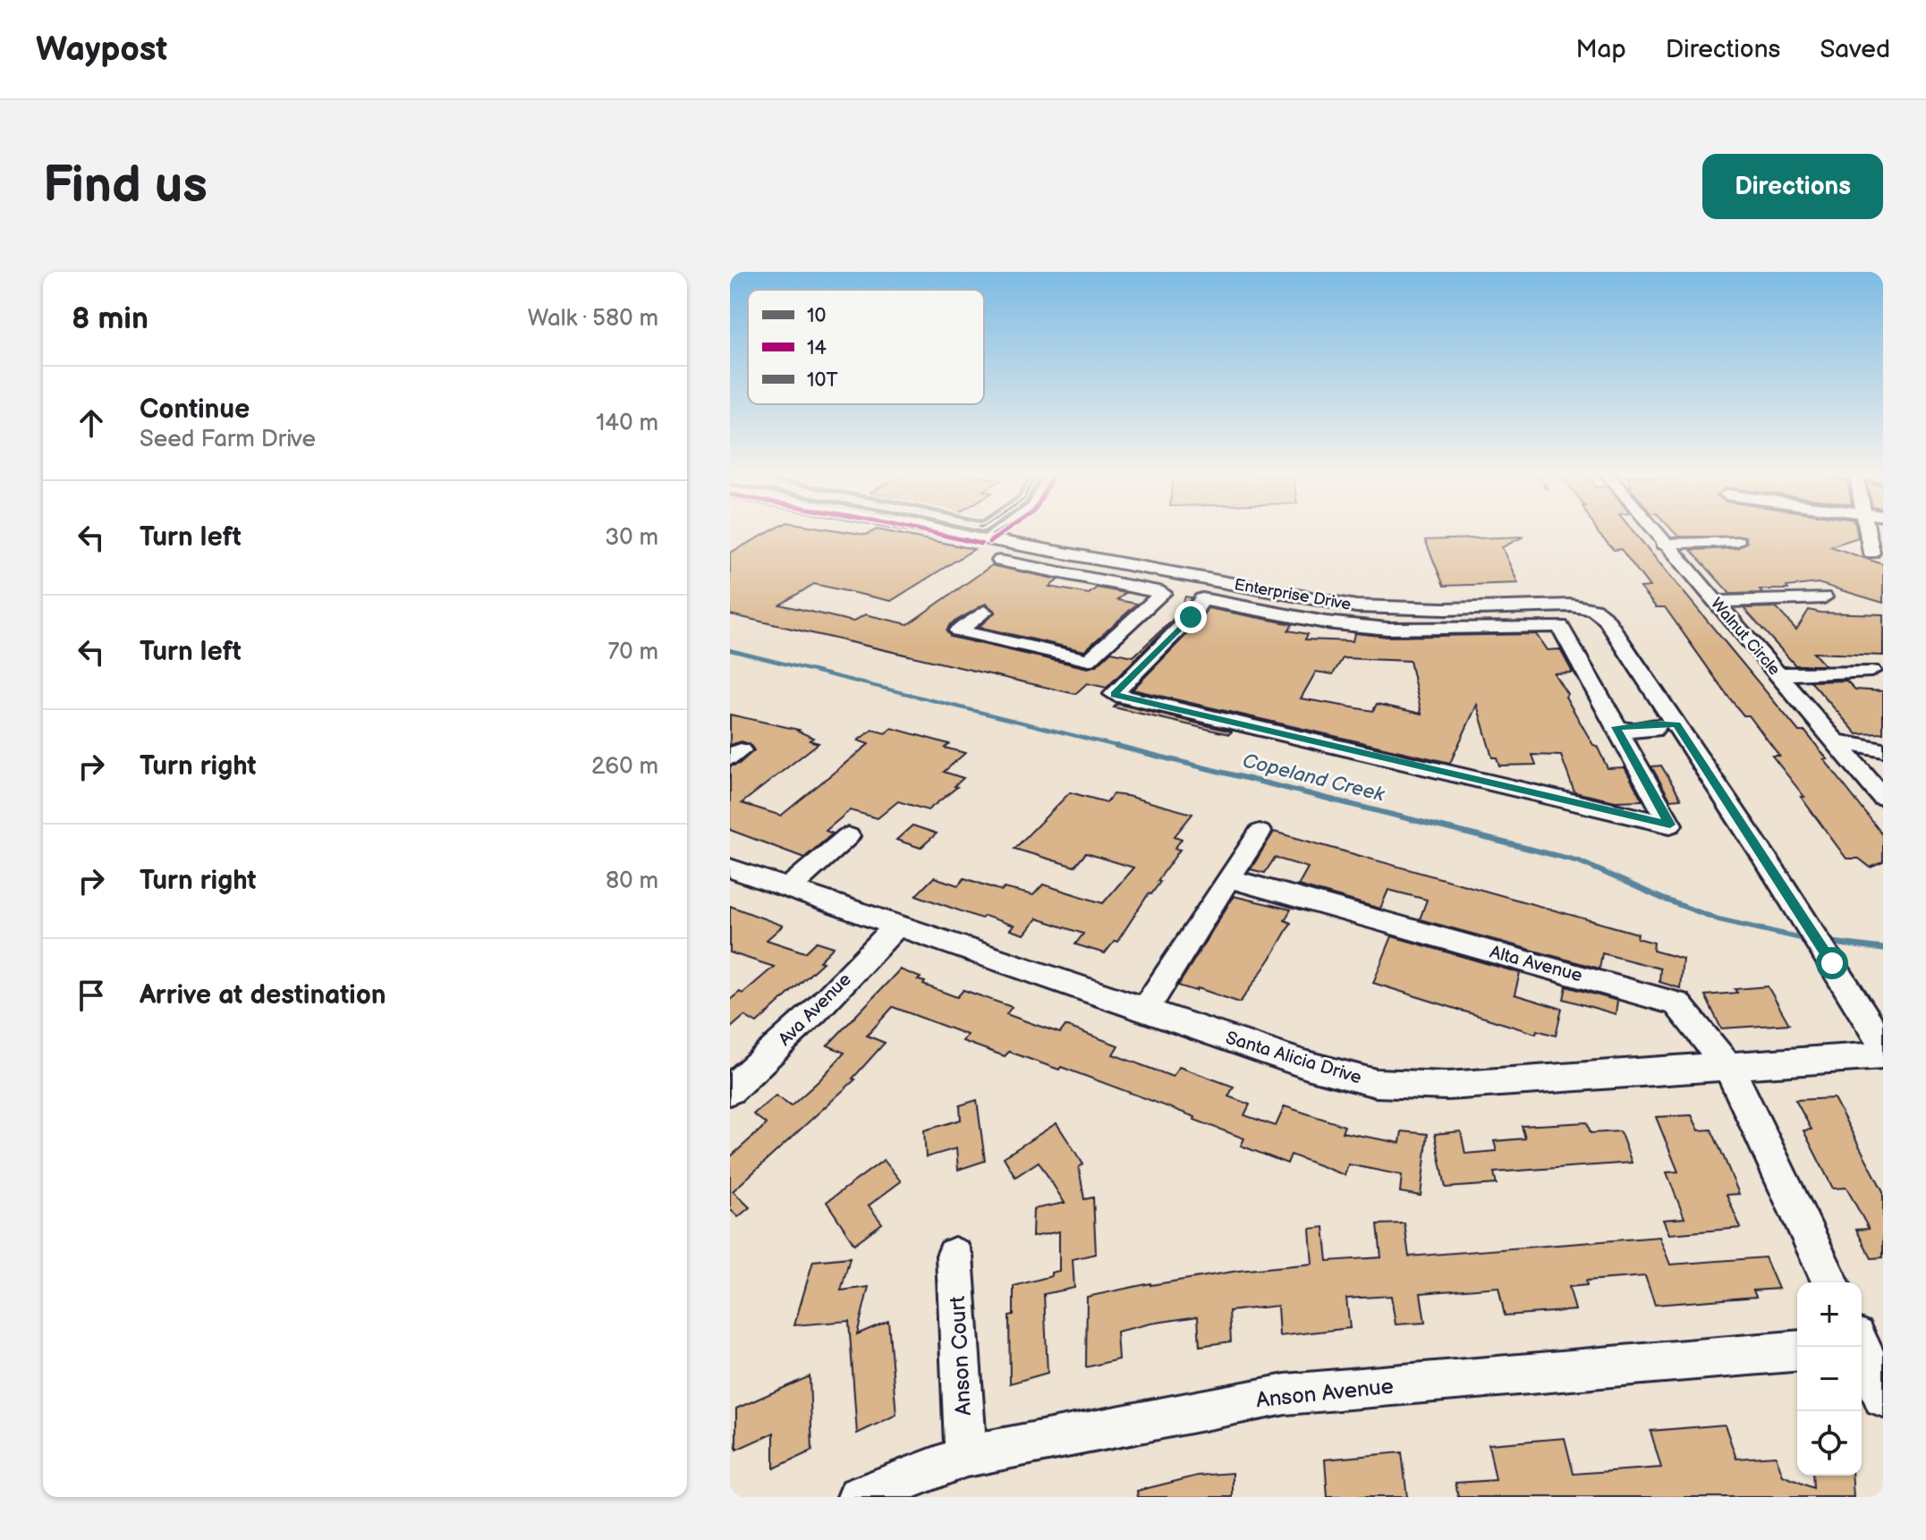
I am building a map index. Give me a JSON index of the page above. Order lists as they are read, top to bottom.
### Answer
{
  "streets": {
    "street": [
      "Enterprise Drive",
      "Walnut Circle",
      "Alta Avenue",
      "Ava Avenue",
      "Santa Alicia Drive",
      "Anson Court",
      "Anson Avenue"
    ]
  },
  "crossings": [
    ["Alta Avenue", "Santa Alicia Drive"],
    ["Ava Avenue", "Santa Alicia Drive"],
    ["Anson Court", "Anson Avenue"]
  ],
  "water": ["Copeland Creek"],
  "lines": ["transit line 10", "transit line 14"],
  "legend": ["10", "14", "10T"],
  "page": {
    "header": "Waypost",
    "nav": ["Map", "Directions", "Saved"],
    "buttons": "Directions",
    "title": "Find us",
    "heading": ["8 min", "Walk · 580 m"],
    "list": [
      ["Continue", "Seed Farm Drive", "140 m"],
      ["Turn left", "30 m"],
      ["Turn left", "70 m"],
      ["Turn right", "260 m"],
      ["Turn right", "80 m"],
      "Arrive at destination"
    ],
    "map_buttons": ["+", "−"]
  }
}
